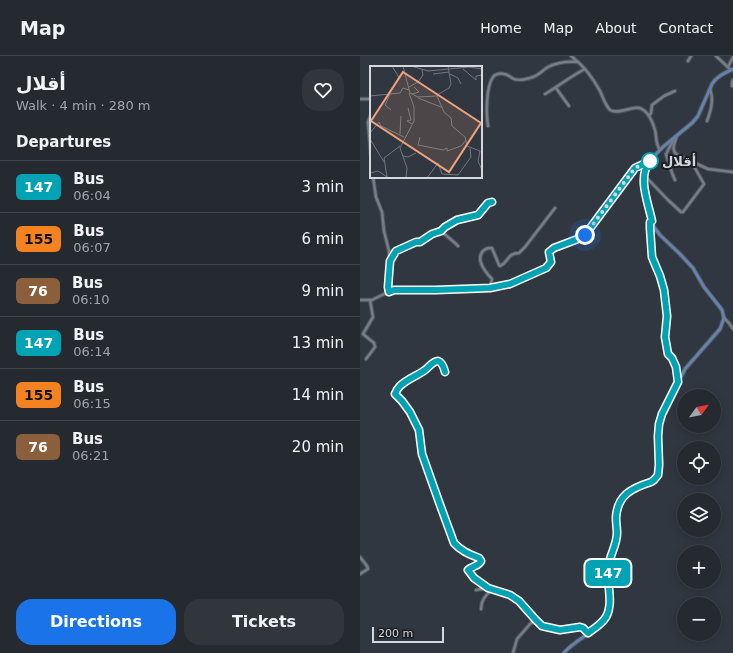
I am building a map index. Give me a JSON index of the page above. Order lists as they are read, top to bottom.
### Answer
{
  "places": ["أقلال"],
  "lines": ["bus line 147"],
  "scale_bar": "200 m",
  "north": "top right",
  "page": {
    "header": "Map",
    "nav": [
      "Home",
      "Map",
      "About",
      "Contact"
    ],
    "heading": [
      ["أقلال", "Walk · 4 min · 280 m"],
      "Departures"
    ],
    "on_map": "147",
    "list": [
      {
        "mark": "147",
        "name": "Bus",
        "note": "06:04",
        "value": "3 min"
      },
      {
        "mark": "155",
        "name": "Bus",
        "note": "06:07",
        "value": "6 min"
      },
      {
        "mark": "76",
        "name": "Bus",
        "note": "06:10",
        "value": "9 min"
      },
      {
        "mark": "147",
        "name": "Bus",
        "note": "06:14",
        "value": "13 min"
      },
      {
        "mark": "155",
        "name": "Bus",
        "note": "06:15",
        "value": "14 min"
      },
      {
        "mark": "76",
        "name": "Bus",
        "note": "06:21",
        "value": "20 min"
      }
    ],
    "map_buttons": ["+", "−"],
    "buttons": ["Directions", "Tickets"],
    "scale": "200 m"
  }
}
